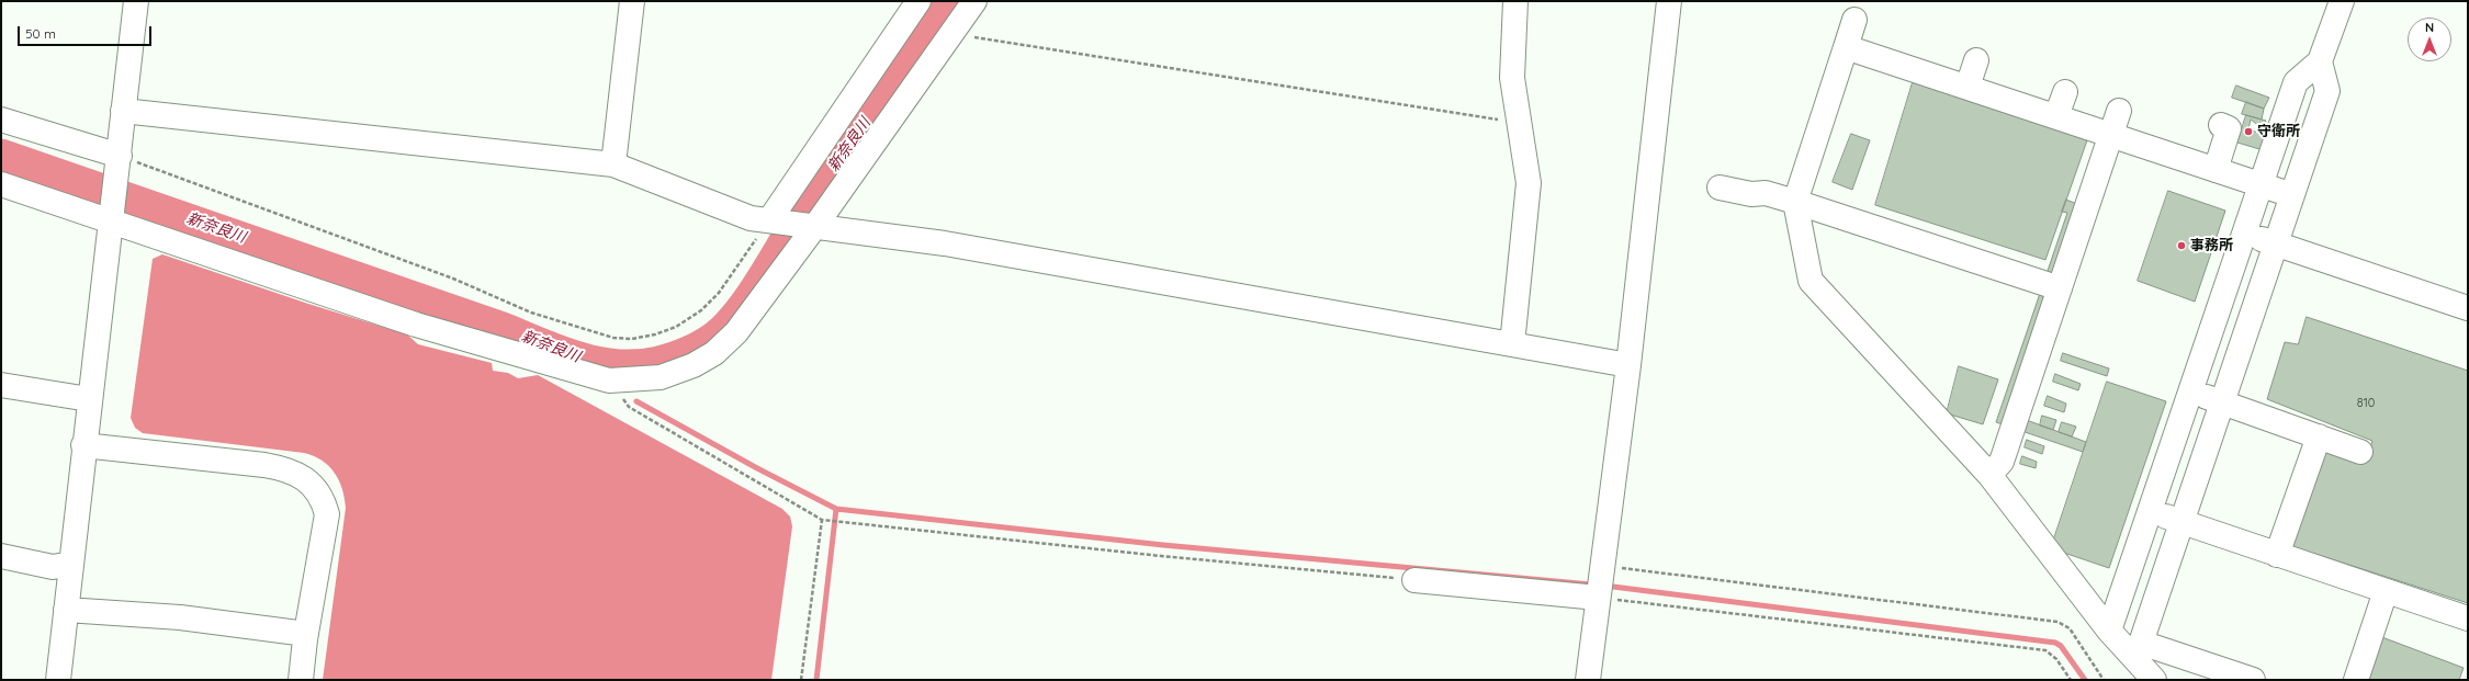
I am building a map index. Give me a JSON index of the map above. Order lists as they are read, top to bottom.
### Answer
{
  "water": ["新奈良川"],
  "places": ["守衛所", "事務所"],
  "house_numbers": ["810"],
  "scale_bar": "50 m",
  "north": "top"
}
